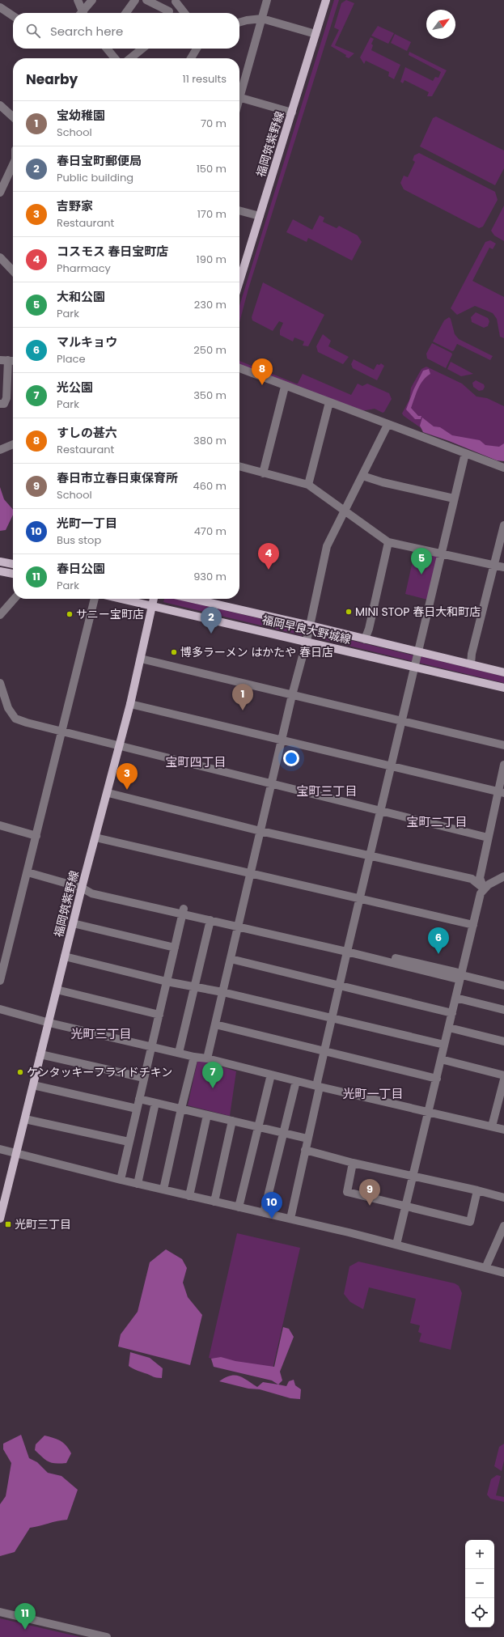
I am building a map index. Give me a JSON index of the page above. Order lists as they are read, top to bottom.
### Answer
{
  "streets": {
    "main road": ["福岡筑紫野線", "福岡早良大野城線"]
  },
  "crossings": [
    ["福岡筑紫野線", "福岡早良大野城線"]
  ],
  "districts": [
    "宝町四丁目",
    "宝町三丁目",
    "宝町二丁目",
    "光町三丁目",
    "光町一丁目"
  ],
  "places": {
    "other": [
      "MINI STOP 春日大和町店",
      "サニー宝町店",
      "博多ラーメン はかたや 春日店",
      "ケンタッキーフライドチキン"
    ],
    "transit": ["光町三丁目"]
  },
  "north": "top right",
  "page": {
    "search": "Search here",
    "heading": ["Nearby", "11 results"],
    "list": [
      {
        "mark": "1",
        "name": "宝幼稚園",
        "note": "School",
        "value": "70 m"
      },
      {
        "mark": "2",
        "name": "春日宝町郵便局",
        "note": "Public building",
        "value": "150 m"
      },
      {
        "mark": "3",
        "name": "吉野家",
        "note": "Restaurant",
        "value": "170 m"
      },
      {
        "mark": "4",
        "name": "コスモス 春日宝町店",
        "note": "Pharmacy",
        "value": "190 m"
      },
      {
        "mark": "5",
        "name": "大和公園",
        "note": "Park",
        "value": "230 m"
      },
      {
        "mark": "6",
        "name": "マルキョウ",
        "note": "Place",
        "value": "250 m"
      },
      {
        "mark": "7",
        "name": "光公園",
        "note": "Park",
        "value": "350 m"
      },
      {
        "mark": "8",
        "name": "すしの甚六",
        "note": "Restaurant",
        "value": "380 m"
      },
      {
        "mark": "9",
        "name": "春日市立春日東保育所",
        "note": "School",
        "value": "460 m"
      },
      {
        "mark": "10",
        "name": "光町一丁目",
        "note": "Bus stop",
        "value": "470 m"
      },
      {
        "mark": "11",
        "name": "春日公園",
        "note": "Park",
        "value": "930 m"
      }
    ],
    "pins": [
      "8",
      "4",
      "5",
      "2",
      "1",
      "3",
      "6",
      "7",
      "9",
      "10",
      "11"
    ],
    "map_buttons": ["+", "−"]
  }
}
